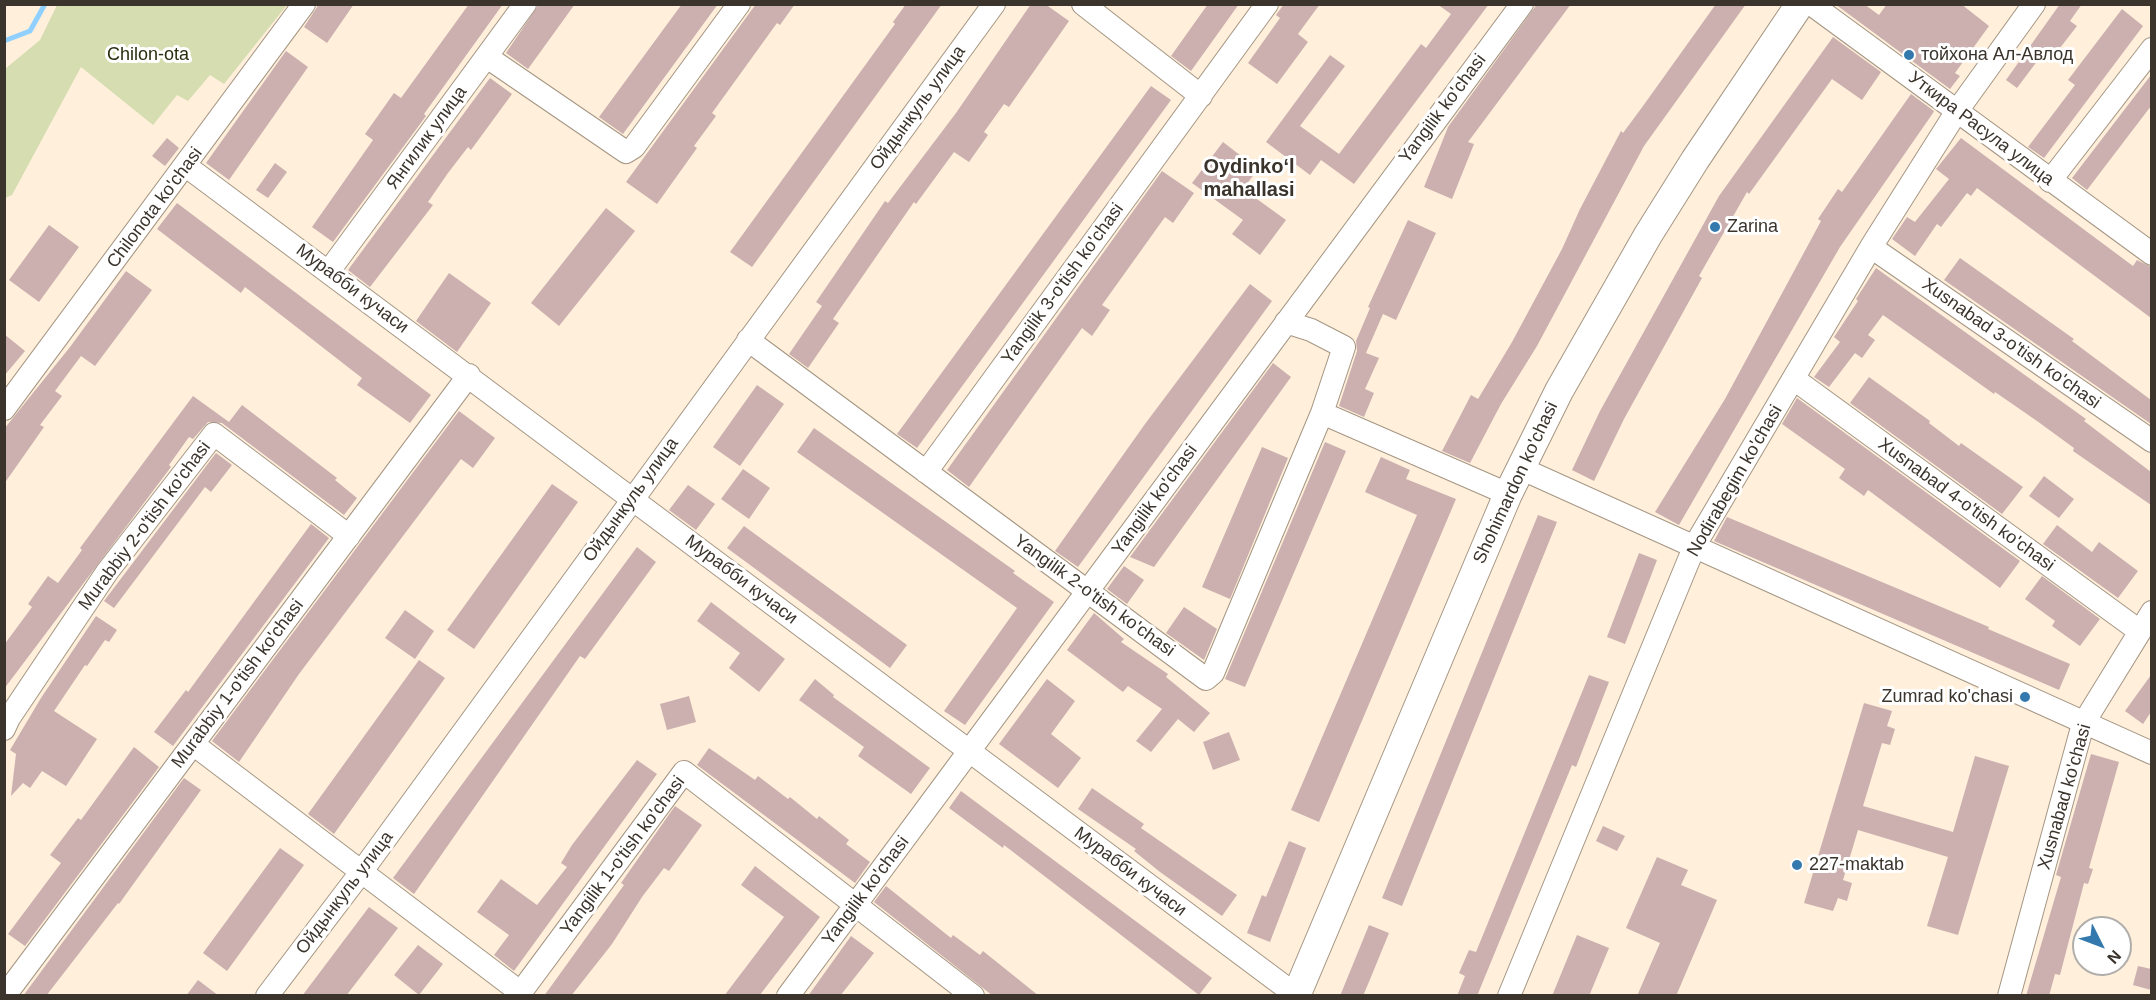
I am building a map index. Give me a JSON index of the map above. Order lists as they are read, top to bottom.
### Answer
{
  "streets": {
    "main road": ["Shohimardon ko'chasi"],
    "street": [
      "Ойдынкуль улица",
      "Yangilik ko'chasi",
      "Уткира Расула улица",
      "Янгилик улица",
      "Chilonota ko'chasi",
      "Yangilik 3-o'tish ko'chasi",
      "Мурабби кучаси",
      "Xusnabad 3-o'tish ko'chasi",
      "Nodirabegim ko'chasi",
      "Xusnabad 4-o'tish ko'chasi",
      "Murabbiy 2-o'tish ko'chasi",
      "Yangilik 2-o'tish ko'chasi",
      "Murabbiy 1-o'tish ko'chasi",
      "Xusnabad ko'chasi",
      "Yangilik 1-o'tish ko'chasi"
    ]
  },
  "crossings": [
    ["Ойдынкуль улица", "Мурабби кучаси"],
    ["Ойдынкуль улица", "Yangilik 2-o'tish ko'chasi"],
    ["Yangilik ko'chasi", "Мурабби кучаси"],
    ["Yangilik ko'chasi", "Yangilik 2-o'tish ko'chasi"],
    ["Yangilik ko'chasi", "Yangilik 1-o'tish ko'chasi"],
    ["Уткира Расула улица", "Nodirabegim ko'chasi"],
    ["Янгилик улица", "Мурабби кучаси"],
    ["Chilonota ko'chasi", "Мурабби кучаси"],
    ["Yangilik 3-o'tish ko'chasi", "Yangilik 2-o'tish ko'chasi"],
    ["Мурабби кучаси", "Shohimardon ko'chasi"],
    ["Мурабби кучаси", "Murabbiy 1-o'tish ko'chasi"],
    ["Xusnabad 3-o'tish ko'chasi", "Nodirabegim ko'chasi"],
    ["Nodirabegim ko'chasi", "Xusnabad 4-o'tish ko'chasi"],
    ["Xusnabad 4-o'tish ko'chasi", "Xusnabad ko'chasi"],
    ["Murabbiy 2-o'tish ko'chasi", "Murabbiy 1-o'tish ko'chasi"]
  ],
  "districts": ["Oydinkoʻl mahallasi"],
  "parks": ["Chilon-ota"],
  "places": [
    "тойхона Ал-Авлод",
    "Zarina",
    "Zumrad ko'chasi",
    "227-maktab"
  ],
  "north": "bottom right"
}
